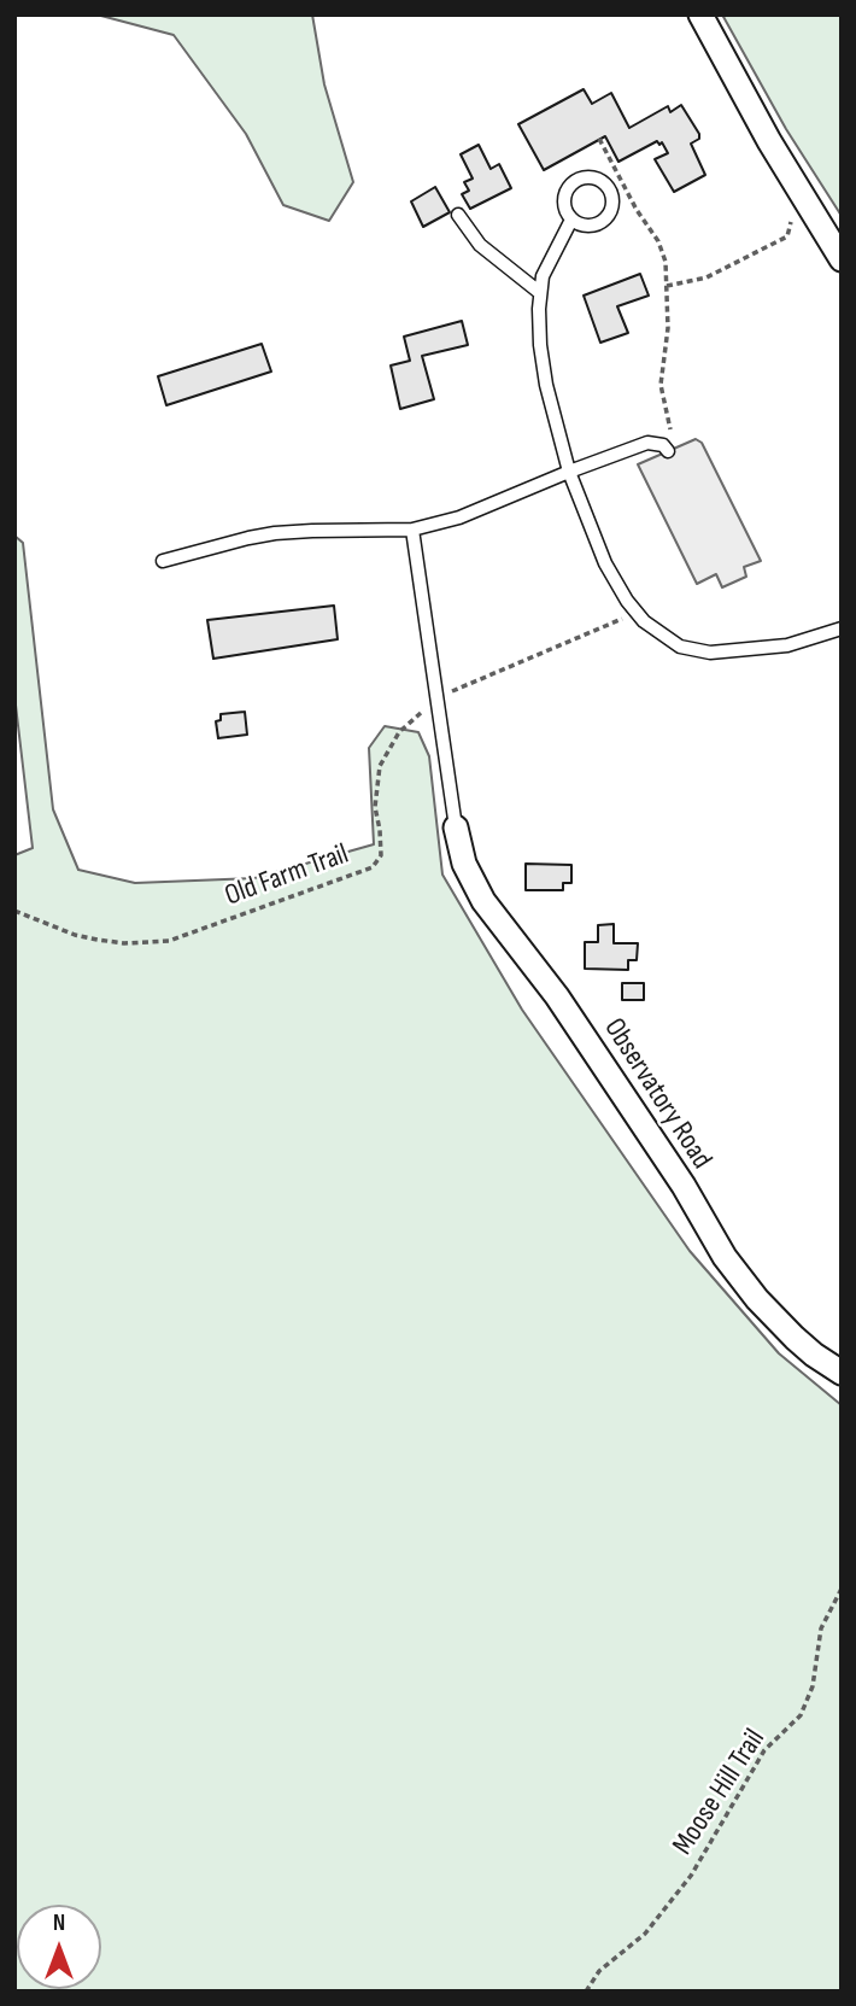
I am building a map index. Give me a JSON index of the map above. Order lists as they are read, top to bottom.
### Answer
{
  "streets": {
    "street": ["Observatory Road"],
    "path": ["Old Farm Trail", "Moose Hill Trail"]
  },
  "north": "top"
}
